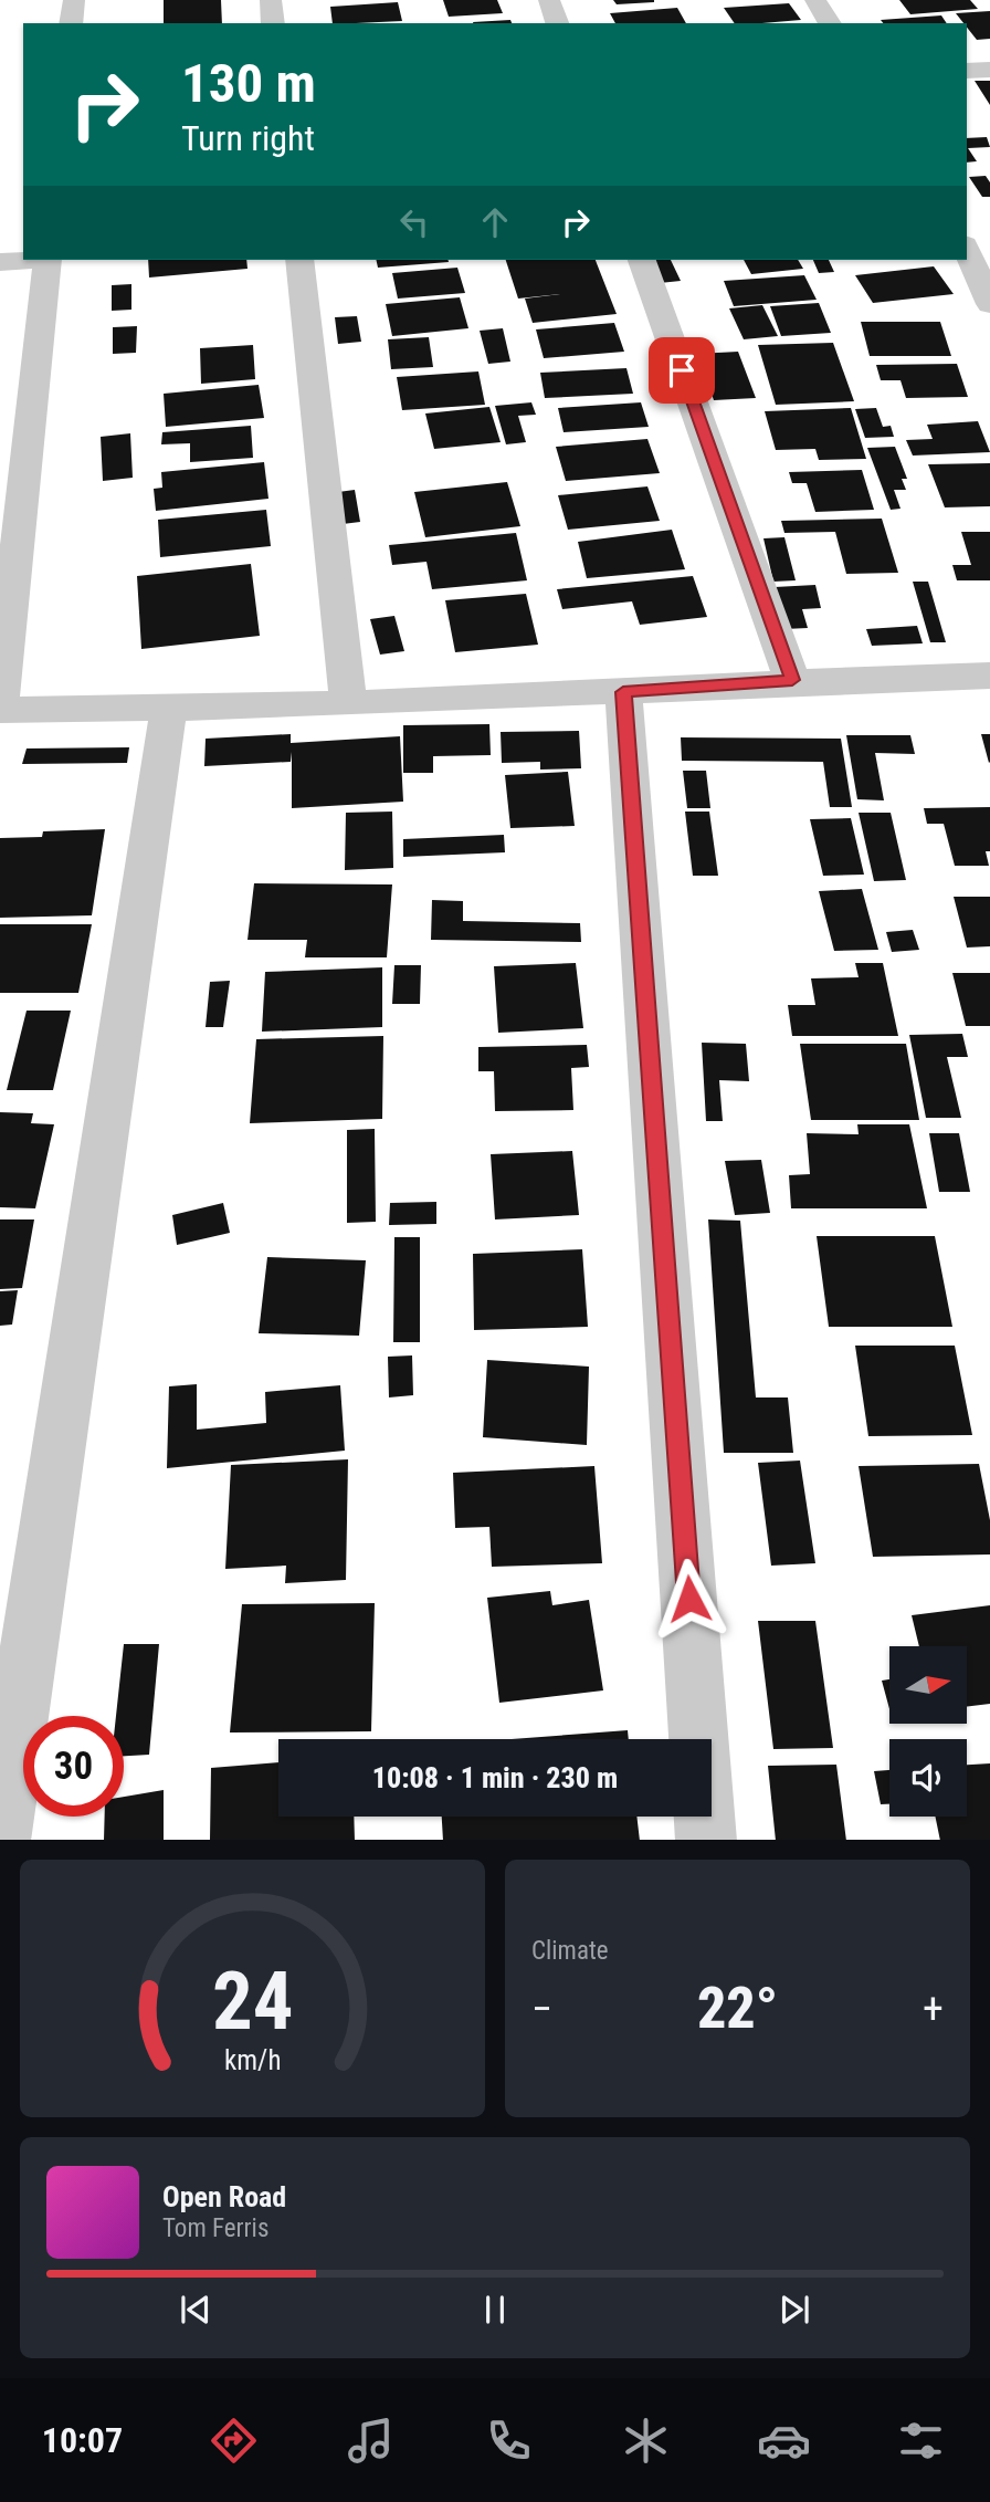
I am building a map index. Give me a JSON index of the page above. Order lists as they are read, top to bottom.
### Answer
{
  "north": "right",
  "page": {
    "turn": ["130 m", "Turn right"],
    "limit": "30",
    "trip": "10:08 · 1 min · 230 m",
    "tile": "Climate",
    "heat": ["−", "22°", "+"],
    "song": ["Open Road", "Tom Ferris"],
    "tabs": "10:07",
    "gauge": ["24", "km/h"]
  }
}
